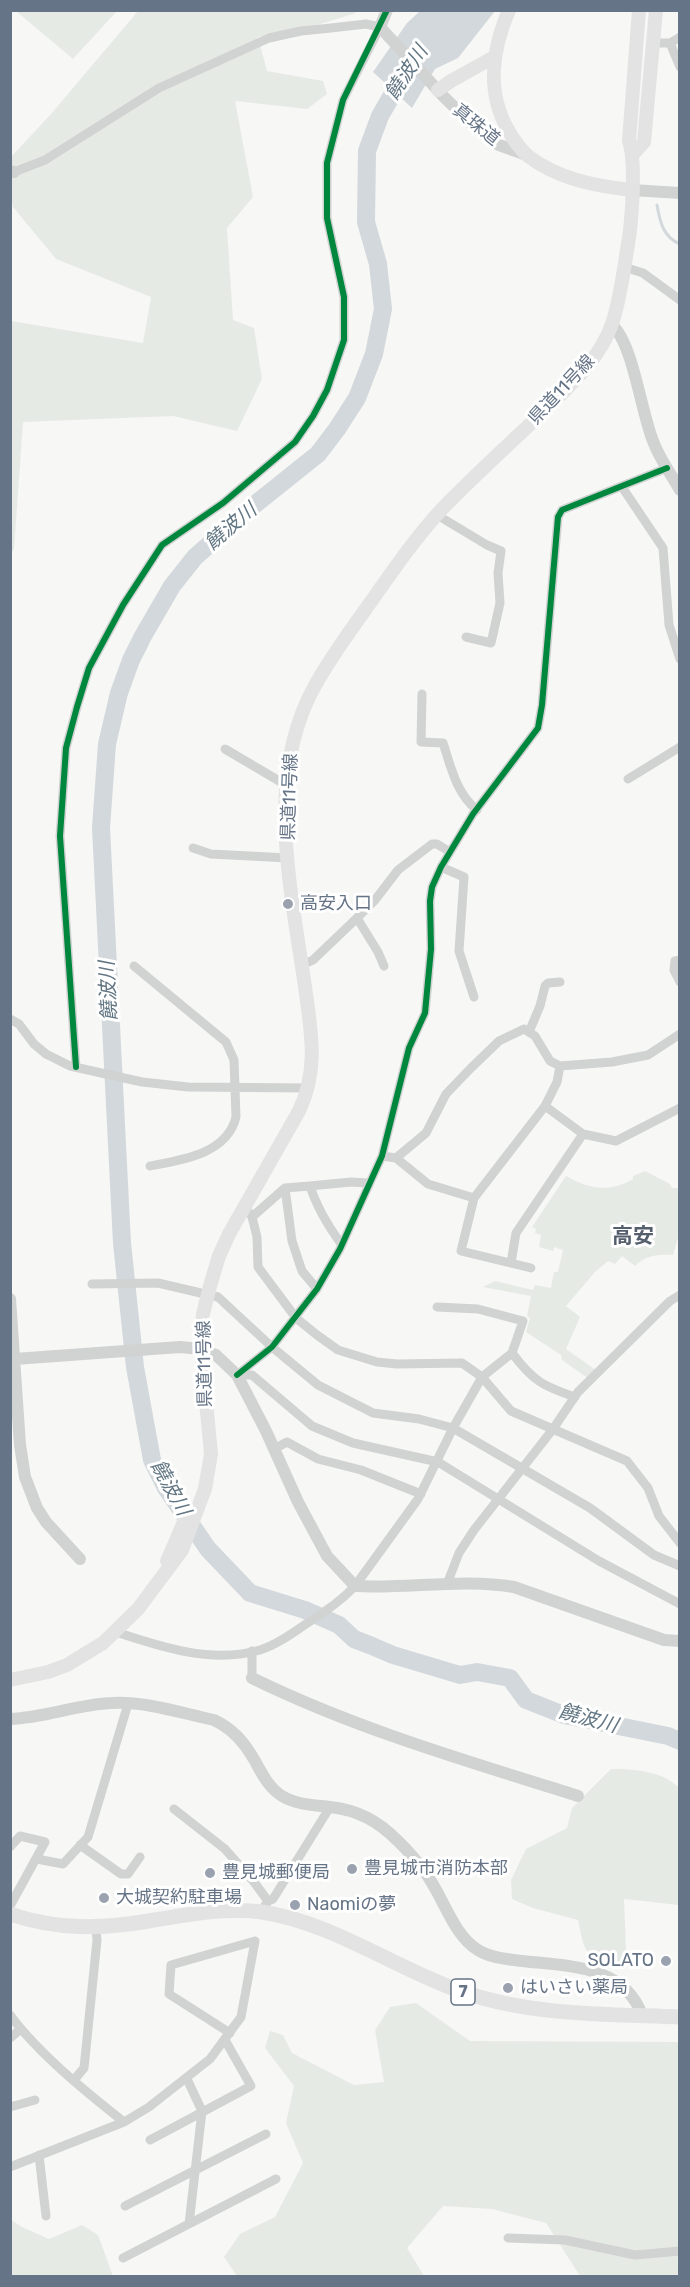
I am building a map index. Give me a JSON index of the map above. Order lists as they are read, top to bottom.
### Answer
{
  "streets": {
    "main road": ["県道11号線", "7"],
    "street": ["真珠道"]
  },
  "districts": ["高安"],
  "water": ["饒波川"],
  "places": [
    "高安入口",
    "豊見城市消防本部",
    "豊見城郵便局",
    "大城契約駐車場",
    "Naomiの夢",
    "SOLATO",
    "はいさい薬局"
  ]
}
